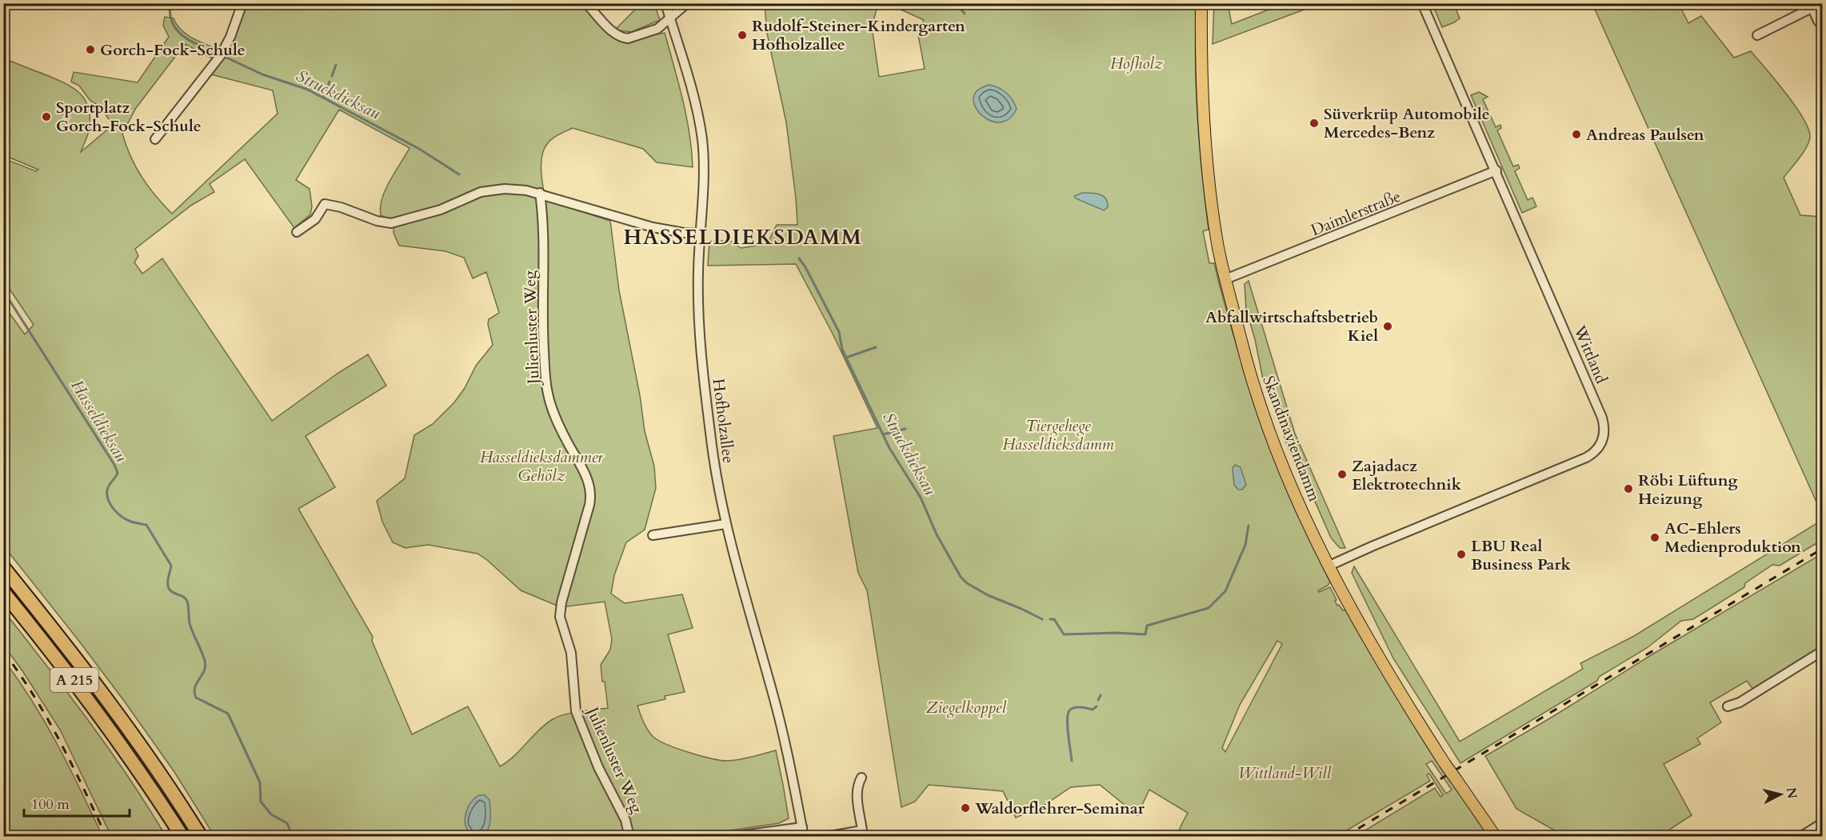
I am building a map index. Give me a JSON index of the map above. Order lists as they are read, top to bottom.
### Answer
{
  "streets": {
    "highway": ["A 215"],
    "main road": ["Skandinaviendamm"],
    "street": [
      "Daimlerstraße",
      "Julienluster Weg",
      "Wittland",
      "Hofholzallee"
    ]
  },
  "crossings": [
    ["Daimlerstraße", "Wittland"],
    ["Daimlerstraße", "Skandinaviendamm"],
    ["Wittland", "Skandinaviendamm"]
  ],
  "districts": ["HASSELDIEKSDAMM"],
  "water": ["Struckdieksau", "Hasseldieksau"],
  "parks": [
    "Hofholz",
    "Tiergehege Hasseldieksdamm",
    "Hasseldieksdammer Gehölz",
    "Ziegelkoppel",
    "Wittland-Will"
  ],
  "places": [
    "Rudolf-Steiner-Kindergarten Hofholzallee",
    "Gorch-Fock-Schule",
    "Sportplatz Gorch-Fock-Schule",
    "Süverkrüp Automobile Mercedes-Benz",
    "Andreas Paulsen",
    "Abfallwirtschaftsbetrieb Kiel",
    "Zajadacz Elektrotechnik",
    "Röbi Lüftung Heizung",
    "AC-Ehlers Medienproduktion",
    "LBU Real Business Park",
    "Waldorflehrer-Seminar"
  ],
  "scale_bar": "100 m",
  "north": "right"
}
